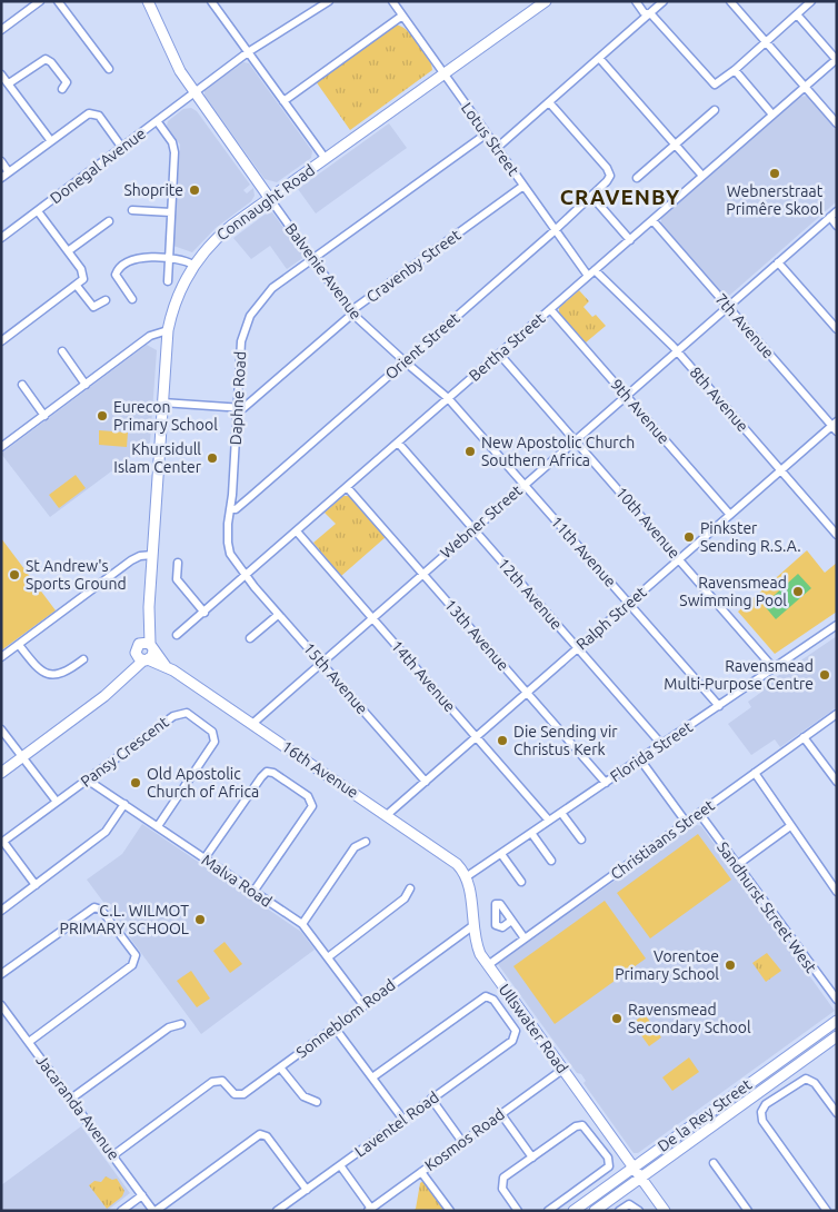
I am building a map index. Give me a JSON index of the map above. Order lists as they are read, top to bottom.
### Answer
{
  "streets": {
    "street": [
      "Lotus Street",
      "Donegal Avenue",
      "Connaught Road",
      "Cravenby Street",
      "Balvenie Avenue",
      "7th Avenue",
      "Orient Street",
      "Bertha Street",
      "Daphne Road",
      "8th Avenue",
      "9th Avenue",
      "Webner Street",
      "10th Avenue",
      "11th Avenue",
      "12th Avenue",
      "Ralph Street",
      "13th Avenue",
      "14th Avenue",
      "15th Avenue",
      "Pansy Crescent",
      "Florida Street",
      "16th Avenue",
      "Christiaans Street",
      "Malva Road",
      "Sandhurst Street West",
      "Sonneblom Road",
      "Ullswater Road",
      "Jacaranda Avenue",
      "De la Rey Street",
      "Laventel Road",
      "Kosmos Road"
    ]
  },
  "crossings": [
    ["Lotus Street", "Connaught Road"],
    ["Lotus Street", "Cravenby Street"],
    ["Lotus Street", "Orient Street"],
    ["Lotus Street", "Bertha Street"],
    ["Lotus Street", "Daphne Road"],
    ["Donegal Avenue", "Balvenie Avenue"],
    ["Connaught Road", "Balvenie Avenue"],
    ["Connaught Road", "16th Avenue"],
    ["Cravenby Street", "Balvenie Avenue"],
    ["Cravenby Street", "Daphne Road"],
    ["Balvenie Avenue", "Orient Street"],
    ["Balvenie Avenue", "Bertha Street"],
    ["Balvenie Avenue", "Daphne Road"],
    ["Balvenie Avenue", "11th Avenue"],
    ["7th Avenue", "Bertha Street"],
    ["7th Avenue", "Webner Street"],
    ["7th Avenue", "Ralph Street"],
    ["Orient Street", "Daphne Road"],
    ["Bertha Street", "Daphne Road"],
    ["Bertha Street", "8th Avenue"],
    ["Bertha Street", "9th Avenue"],
    ["Bertha Street", "10th Avenue"],
    ["Bertha Street", "11th Avenue"],
    ["Bertha Street", "12th Avenue"],
    ["Bertha Street", "13th Avenue"],
    ["Bertha Street", "14th Avenue"],
    ["Bertha Street", "15th Avenue"],
    ["Daphne Road", "15th Avenue"],
    ["8th Avenue", "Webner Street"],
    ["8th Avenue", "Ralph Street"],
    ["9th Avenue", "Webner Street"],
    ["9th Avenue", "Ralph Street"],
    ["Webner Street", "10th Avenue"],
    ["Webner Street", "11th Avenue"],
    ["Webner Street", "12th Avenue"],
    ["Webner Street", "13th Avenue"],
    ["Webner Street", "14th Avenue"],
    ["Webner Street", "15th Avenue"],
    ["Webner Street", "16th Avenue"],
    ["10th Avenue", "Ralph Street"],
    ["10th Avenue", "Florida Street"],
    ["11th Avenue", "Ralph Street"],
    ["11th Avenue", "Florida Street"],
    ["12th Avenue", "Ralph Street"],
    ["12th Avenue", "Florida Street"],
    ["Ralph Street", "13th Avenue"],
    ["Ralph Street", "14th Avenue"],
    ["Ralph Street", "15th Avenue"],
    ["Ralph Street", "16th Avenue"],
    ["13th Avenue", "Florida Street"],
    ["14th Avenue", "Florida Street"],
    ["Pansy Crescent", "Malva Road"],
    ["Florida Street", "16th Avenue"],
    ["Florida Street", "Ullswater Road"],
    ["16th Avenue", "Ullswater Road"],
    ["Christiaans Street", "Sandhurst Street West"],
    ["Christiaans Street", "Ullswater Road"],
    ["Malva Road", "Sonneblom Road"],
    ["Sonneblom Road", "Ullswater Road"],
    ["Sonneblom Road", "Jacaranda Avenue"],
    ["Ullswater Road", "De la Rey Street"],
    ["Ullswater Road", "Kosmos Road"]
  ],
  "districts": ["CRAVENBY"],
  "places": [
    "Webnerstraat Primêre Skool",
    "Shoprite",
    "Eurecon Primary School",
    "New Apostolic Church Southern Africa",
    "Khursidull Islam Center",
    "Pinkster Sending R.S.A.",
    "St Andrew's Sports Ground",
    "Ravensmead Swimming Pool",
    "Ravensmead Multi-Purpose Centre",
    "Die Sending vir Christus Kerk",
    "Old Apostolic Church of Africa",
    "C.L. WILMOT PRIMARY SCHOOL",
    "Vorentoe Primary School",
    "Ravensmead Secondary School"
  ]
}
